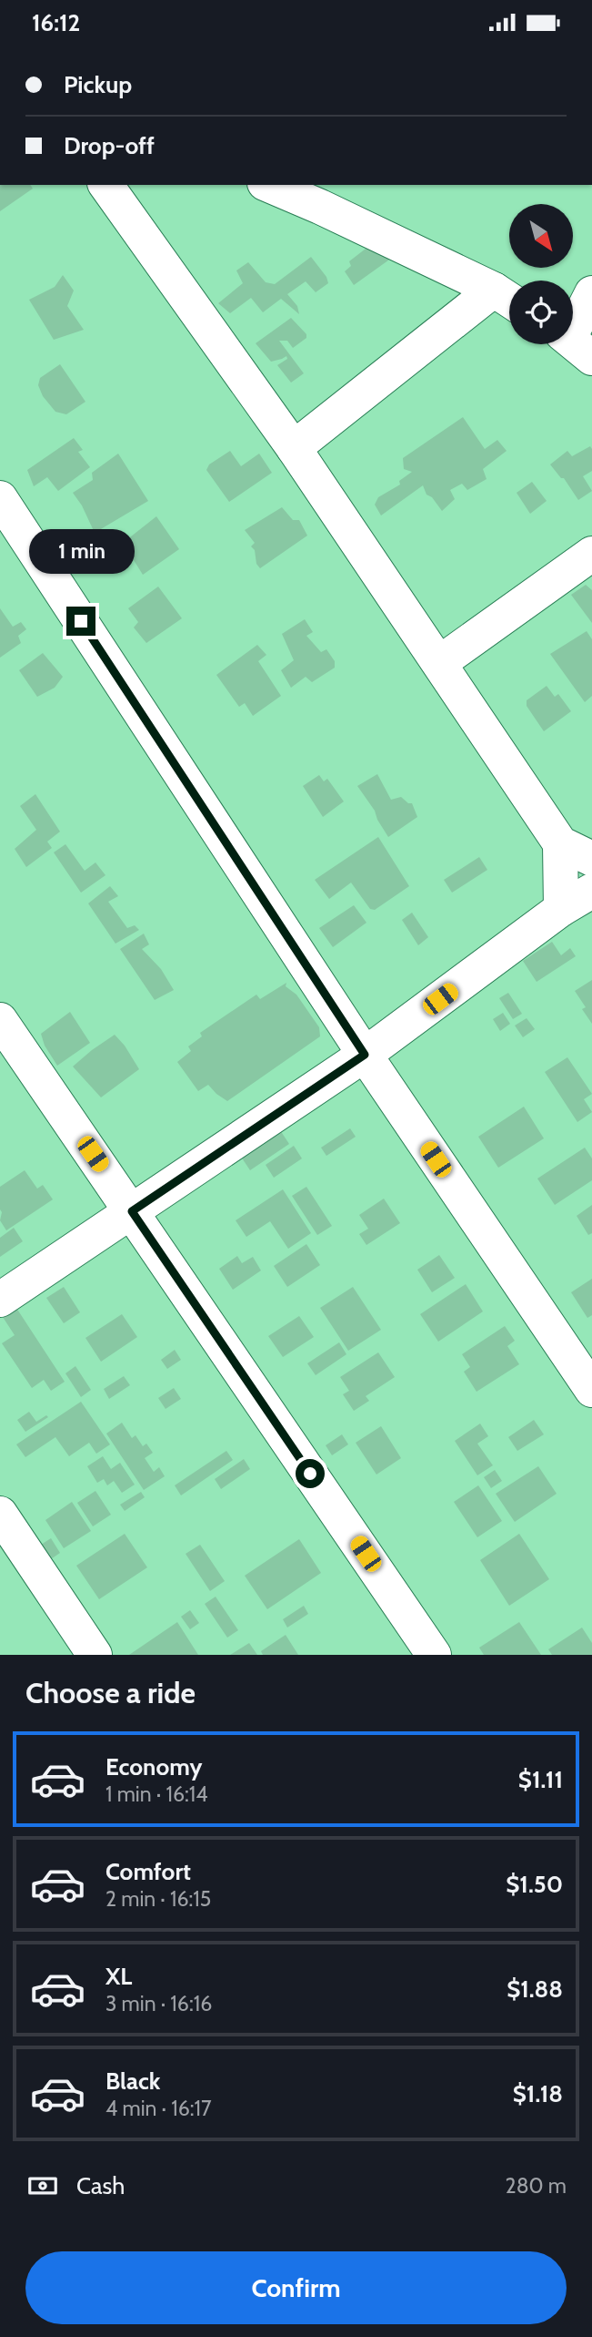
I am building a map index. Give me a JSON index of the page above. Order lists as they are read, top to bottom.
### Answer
{
  "north": "bottom right",
  "page": {
    "status": "16:12",
    "banner": ["Pickup", "Drop-off"],
    "bubble": "1 min",
    "heading": "Choose a ride",
    "list": [
      {
        "name": "Economy",
        "note": "1 min · 16:14",
        "value": "$1.11"
      },
      {
        "name": "Comfort",
        "note": "2 min · 16:15",
        "value": "$1.50"
      },
      {
        "name": "XL",
        "note": "3 min · 16:16",
        "value": "$1.88"
      },
      {
        "name": "Black",
        "note": "4 min · 16:17",
        "value": "$1.18"
      }
    ],
    "pay": ["Cash", "280 m"],
    "buttons": "Confirm"
  }
}
